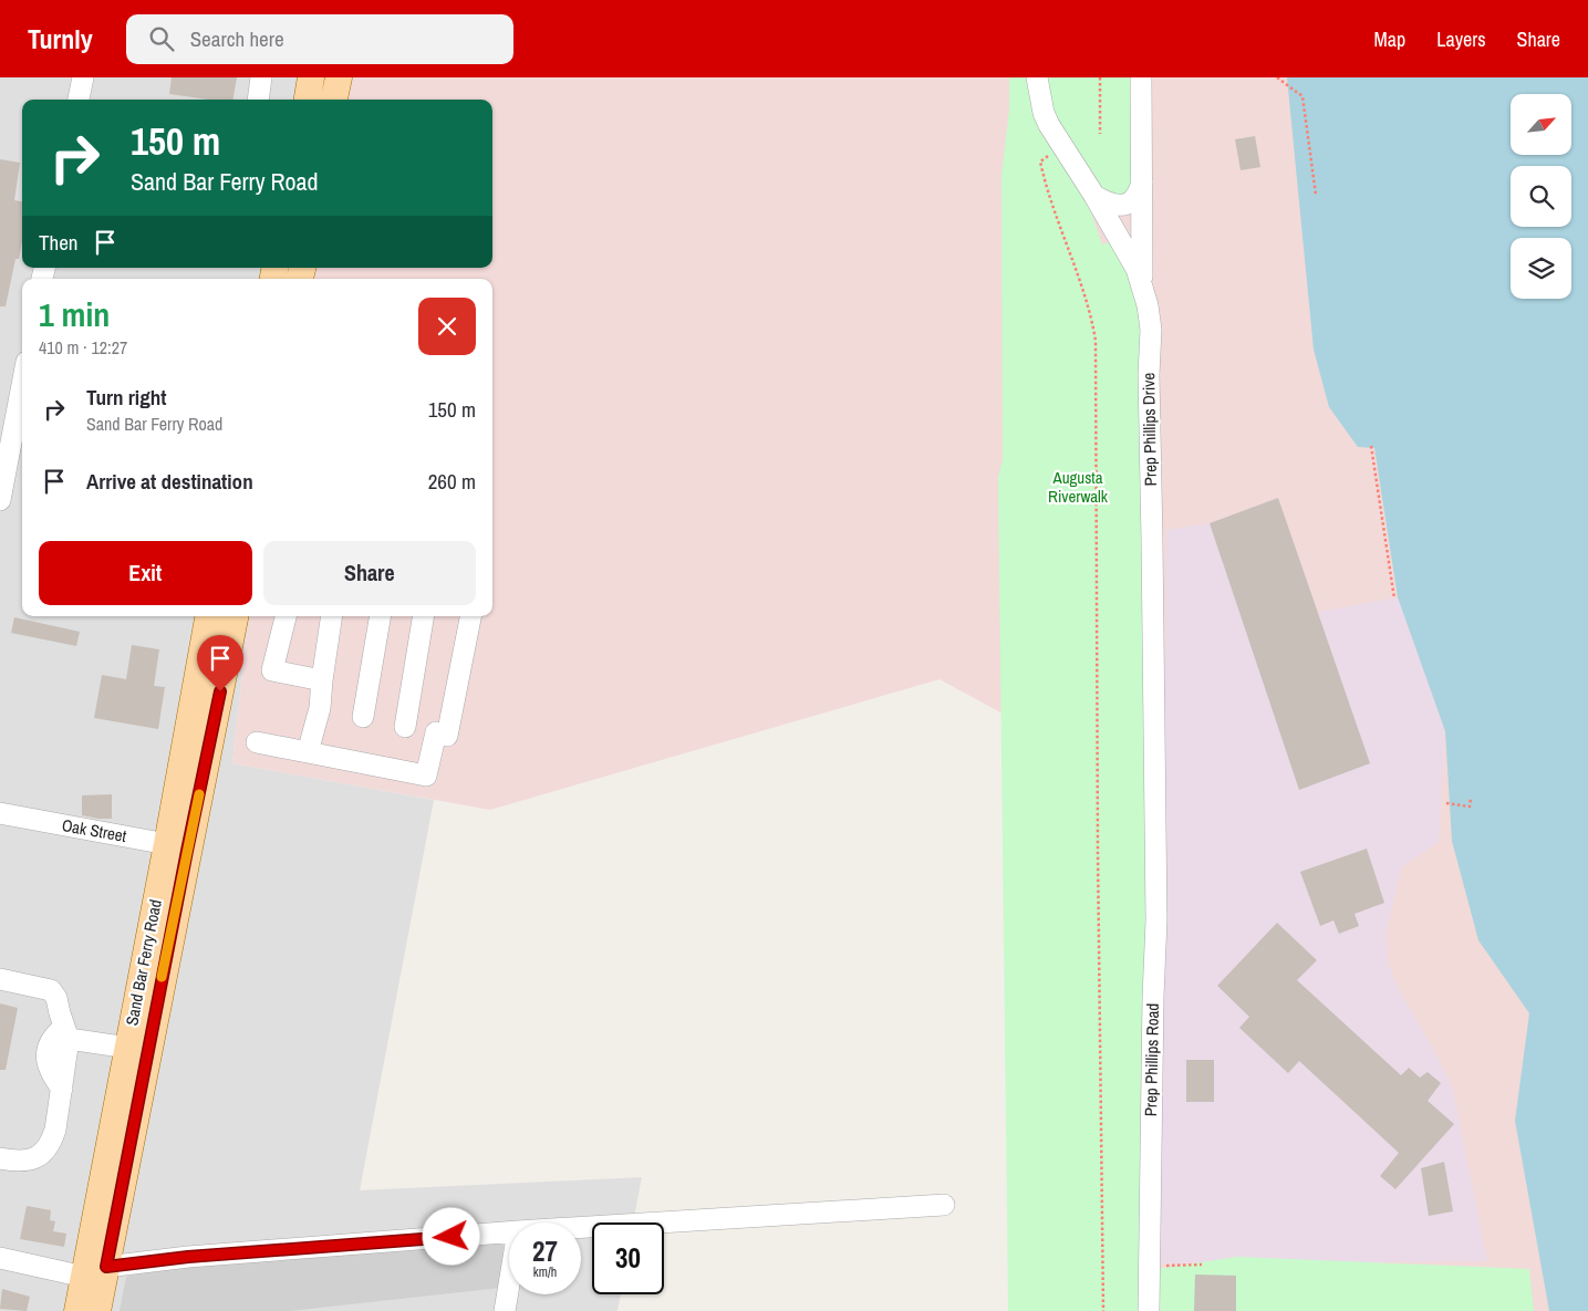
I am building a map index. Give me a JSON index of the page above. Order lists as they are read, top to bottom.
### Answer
{
  "streets": {
    "main road": ["Sand Bar Ferry Road"],
    "street": ["Prep Phillips Drive", "Oak Street", "Prep Phillips Road"]
  },
  "crossings": [
    ["Prep Phillips Drive", "Prep Phillips Road"],
    ["Oak Street", "Sand Bar Ferry Road"]
  ],
  "parks": ["Augusta Riverwalk"],
  "north": "top right",
  "page": {
    "header": "Turnly",
    "search": "Search here",
    "nav": ["Map", "Layers", "Share"],
    "turn": ["150 m", "Sand Bar Ferry Road"],
    "then": "Then",
    "heading": ["1 min", "410 m · 12:27"],
    "list": [
      {
        "name": "Turn right",
        "note": "Sand Bar Ferry Road",
        "value": "150 m"
      },
      {
        "name": "Arrive at destination",
        "value": "260 m"
      }
    ],
    "buttons": ["Exit", "Share"],
    "speed": "27 km/h",
    "limit": "30"
  }
}
